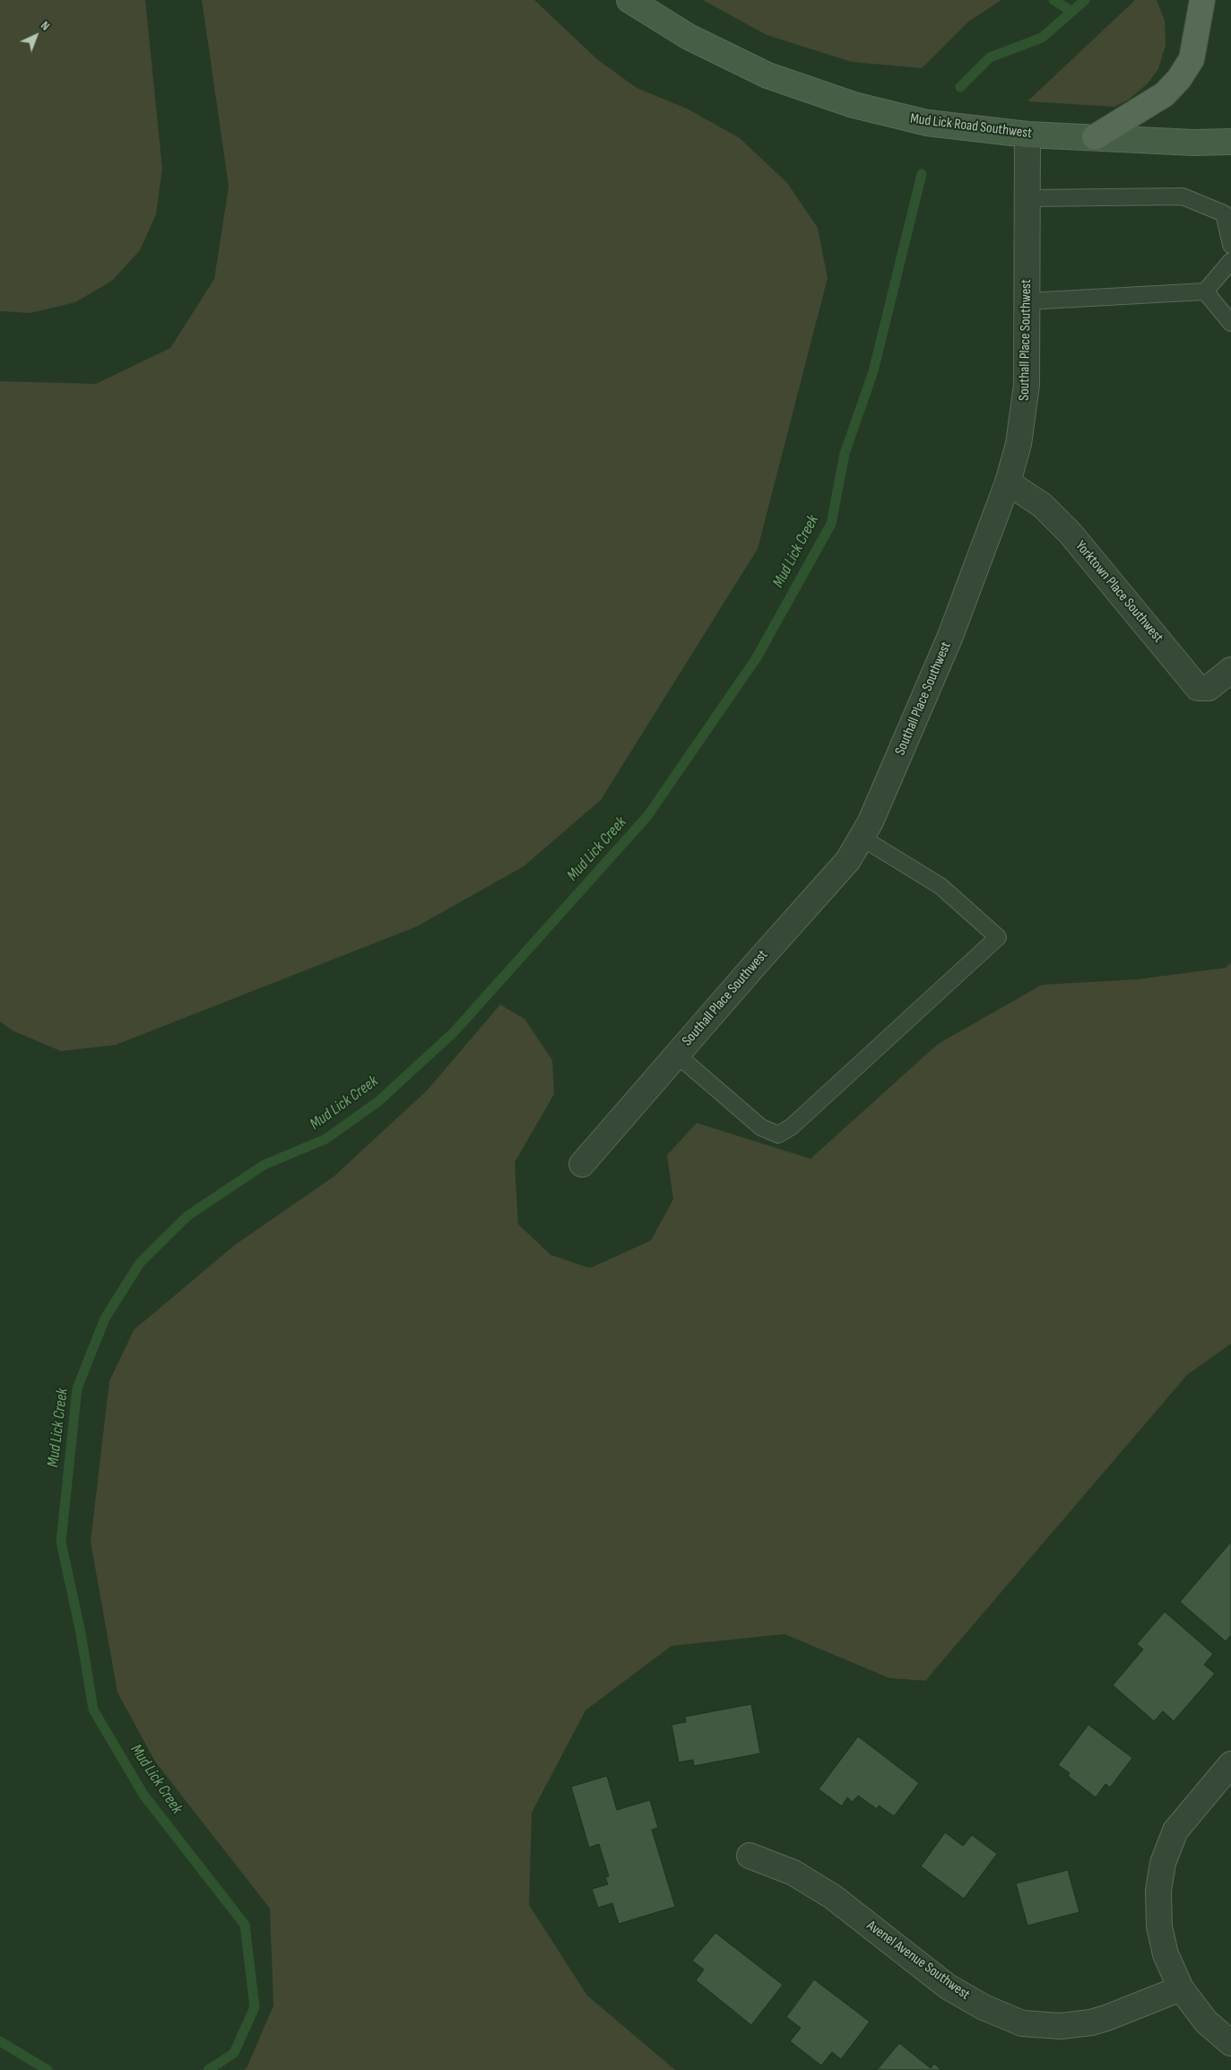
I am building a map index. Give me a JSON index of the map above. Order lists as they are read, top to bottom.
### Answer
{
  "streets": {
    "street": [
      "Mud Lick Road Southwest",
      "Southall Place Southwest",
      "Yorktown Place Southwest",
      "Avenel Avenue Southwest"
    ]
  },
  "crossings": [
    ["Mud Lick Road Southwest", "Southall Place Southwest"],
    ["Southall Place Southwest", "Yorktown Place Southwest"]
  ],
  "water": ["Mud Lick Creek"],
  "north": "top right"
}
